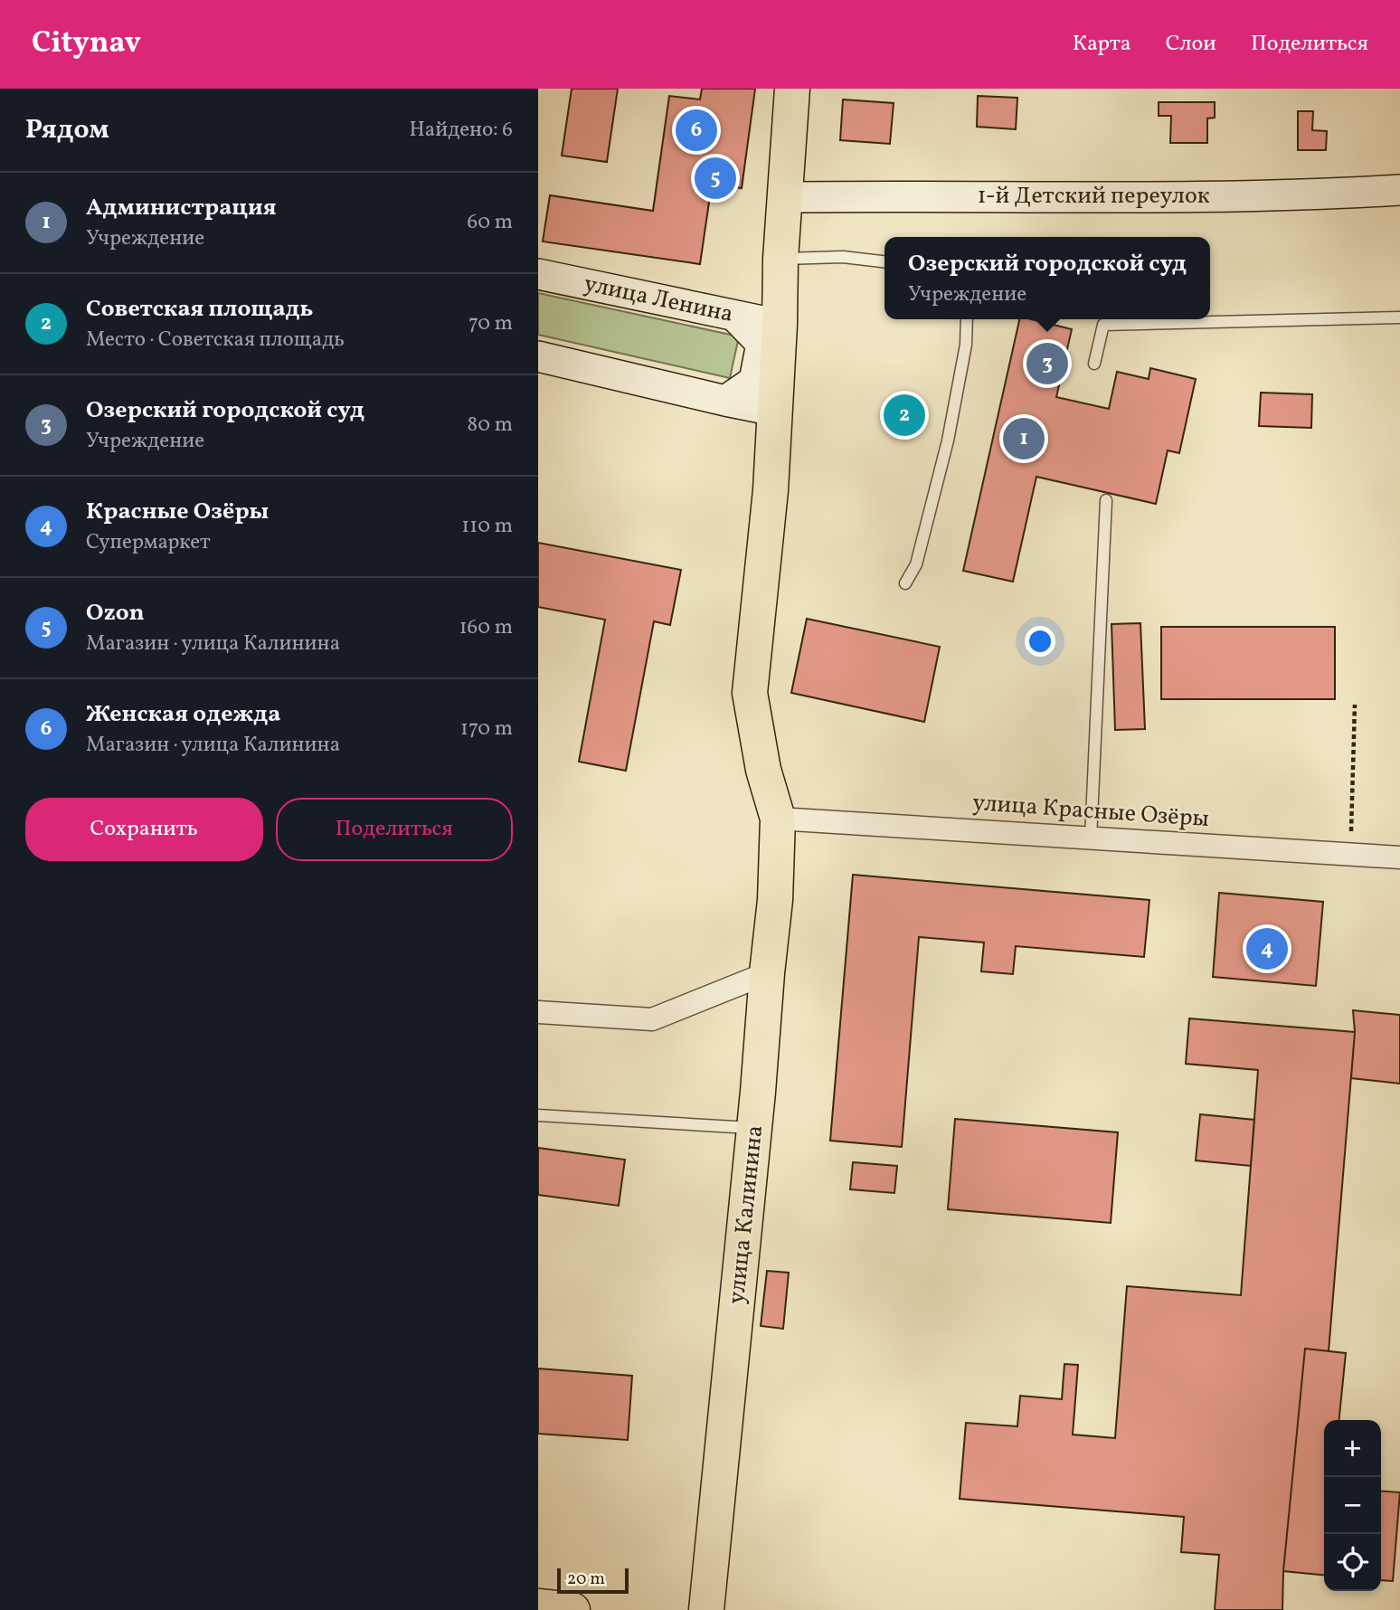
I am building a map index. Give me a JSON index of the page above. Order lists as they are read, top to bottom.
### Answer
{
  "streets": {
    "main road": ["улица Калинина"],
    "street": ["1-й Детский переулок", "улица Ленина", "улица Красные Озёры"]
  },
  "crossings": [
    ["1-й Детский переулок", "улица Калинина"],
    ["улица Ленина", "улица Калинина"],
    ["улица Красные Озёры", "улица Калинина"]
  ],
  "scale_bar": "20 m",
  "page": {
    "header": "Citynav",
    "nav": ["Карта", "Слои", "Поделиться"],
    "heading": ["Рядом", "Найдено: 6"],
    "pins": [
      "6",
      "5",
      "3",
      "2",
      "1",
      "4"
    ],
    "list": [
      {
        "mark": "1",
        "name": "Администрация",
        "note": "Учреждение",
        "value": "60 m"
      },
      {
        "mark": "2",
        "name": "Советская площадь",
        "note": "Место · Советская площадь",
        "value": "70 m"
      },
      {
        "mark": "3",
        "name": "Озерский городской суд",
        "note": "Учреждение",
        "value": "80 m"
      },
      {
        "mark": "4",
        "name": "Красные Озёры",
        "note": "Супермаркет",
        "value": "110 m"
      },
      {
        "mark": "5",
        "name": "Ozon",
        "note": "Магазин · улица Калинина",
        "value": "160 m"
      },
      {
        "mark": "6",
        "name": "Женская одежда",
        "note": "Магазин · улица Калинина",
        "value": "170 m"
      }
    ],
    "popup": ["Озерский городской суд", "Учреждение"],
    "buttons": ["Сохранить", "Поделиться"],
    "map_buttons": ["+", "−"],
    "scale": "20 m"
  }
}
